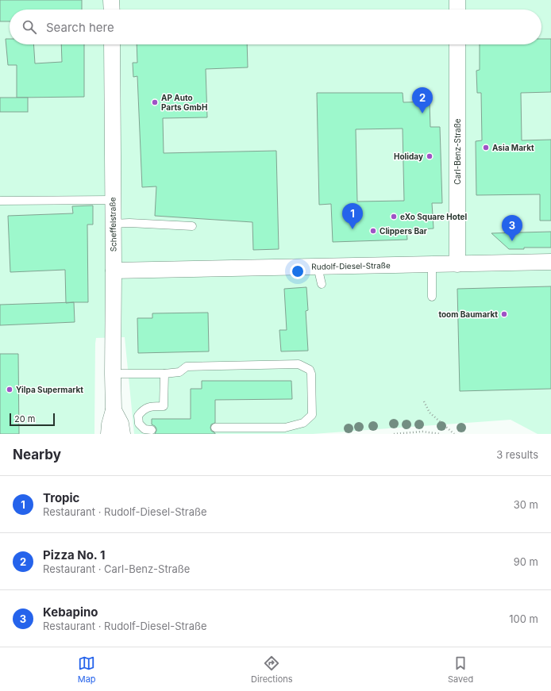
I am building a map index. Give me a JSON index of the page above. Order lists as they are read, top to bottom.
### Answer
{
  "streets": {
    "street": ["Carl-Benz-Straße", "Scheffelstraße", "Rudolf-Diesel-Straße"]
  },
  "crossings": [
    ["Carl-Benz-Straße", "Rudolf-Diesel-Straße"],
    ["Scheffelstraße", "Rudolf-Diesel-Straße"]
  ],
  "places": [
    "AP Auto Parts GmbH",
    "Asia Markt",
    "Holiday",
    "eXo Square Hotel",
    "Clippers Bar",
    "toom Baumarkt",
    "Yilpa Supermarkt"
  ],
  "scale_bar": "20 m",
  "page": {
    "search": "Search here",
    "pins": ["2", "1", "3"],
    "scale": "20 m",
    "heading": ["Nearby", "3 results"],
    "list": [
      {
        "mark": "1",
        "name": "Tropic",
        "note": "Restaurant · Rudolf-Diesel-Straße",
        "value": "30 m"
      },
      {
        "mark": "2",
        "name": "Pizza No. 1",
        "note": "Restaurant · Carl-Benz-Straße",
        "value": "90 m"
      },
      {
        "mark": "3",
        "name": "Kebapino",
        "note": "Restaurant · Rudolf-Diesel-Straße",
        "value": "100 m"
      }
    ],
    "nav": ["Map", "Directions", "Saved"]
  }
}
